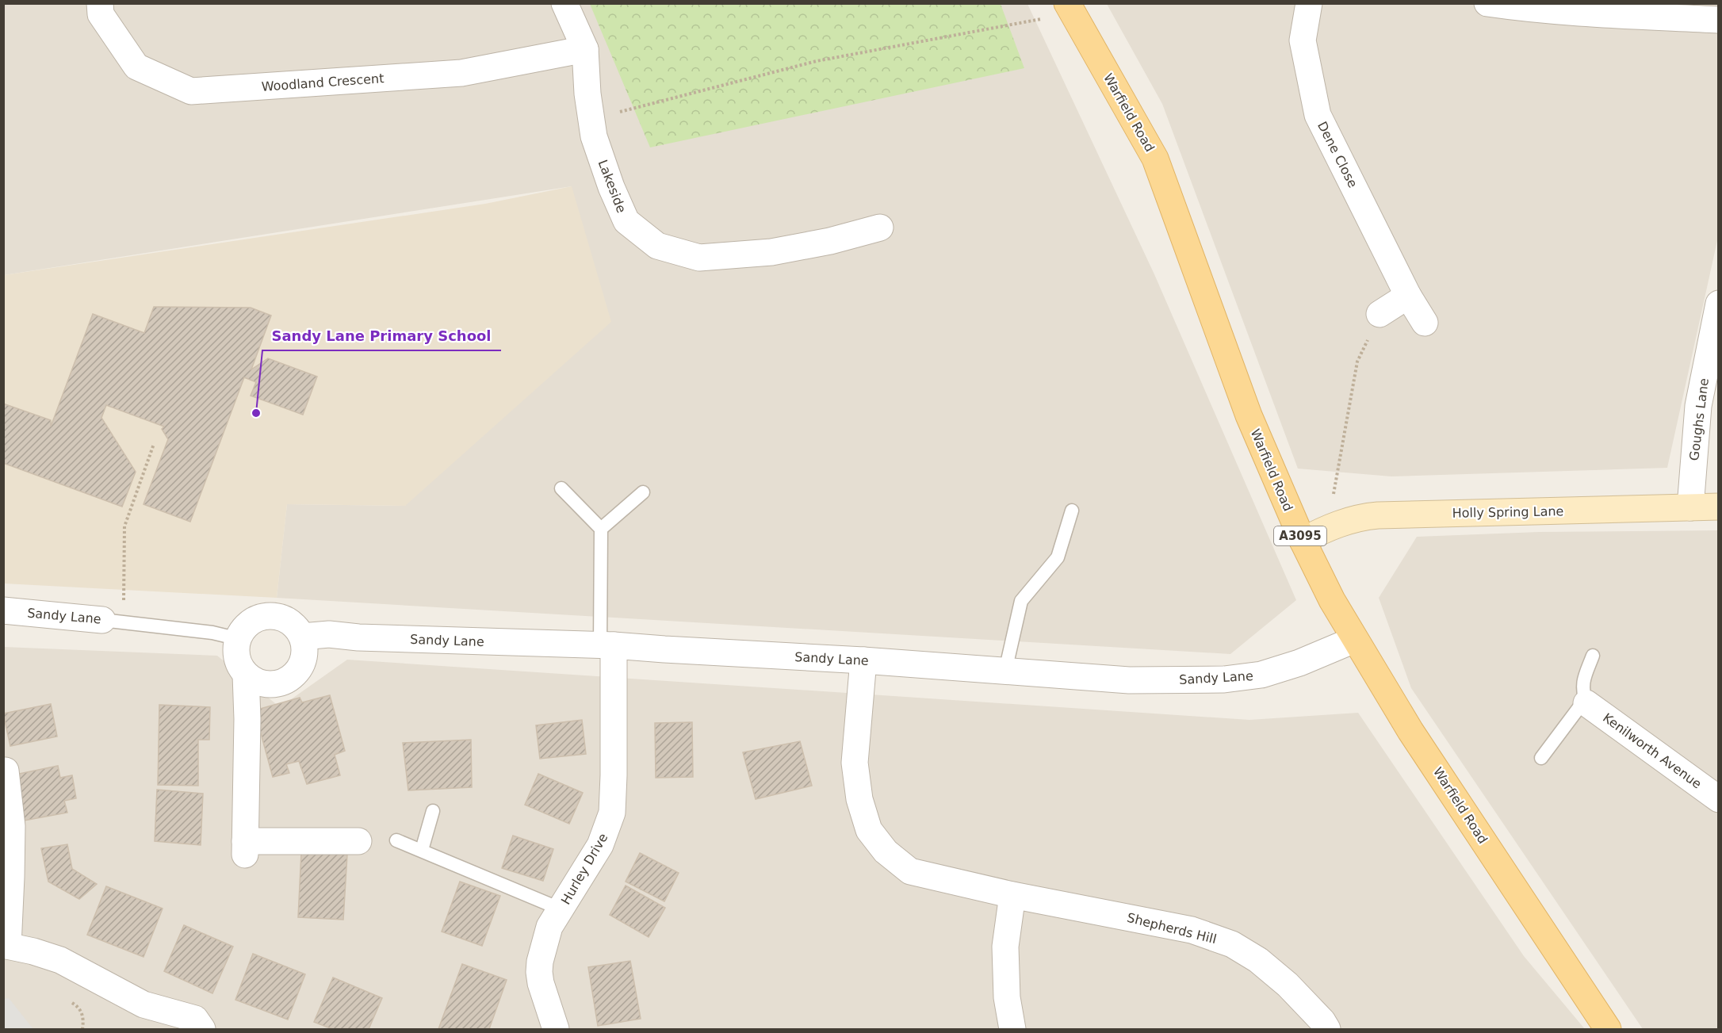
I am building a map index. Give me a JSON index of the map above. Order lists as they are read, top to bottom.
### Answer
{
  "streets": {
    "main road": ["Warfield Road", "A3095"],
    "street": [
      "Woodland Crescent",
      "Dene Close",
      "Lakeside",
      "Goughs Lane",
      "Holly Spring Lane",
      "Sandy Lane",
      "Kenilworth Avenue",
      "Hurley Drive",
      "Shepherds Hill"
    ]
  },
  "crossings": [
    ["Woodland Crescent", "Lakeside"],
    ["Warfield Road", "Holly Spring Lane"],
    ["Warfield Road", "Sandy Lane"],
    ["Goughs Lane", "Holly Spring Lane"],
    ["Sandy Lane", "Hurley Drive"],
    ["Sandy Lane", "Shepherds Hill"]
  ],
  "places": ["Sandy Lane Primary School"]
}
